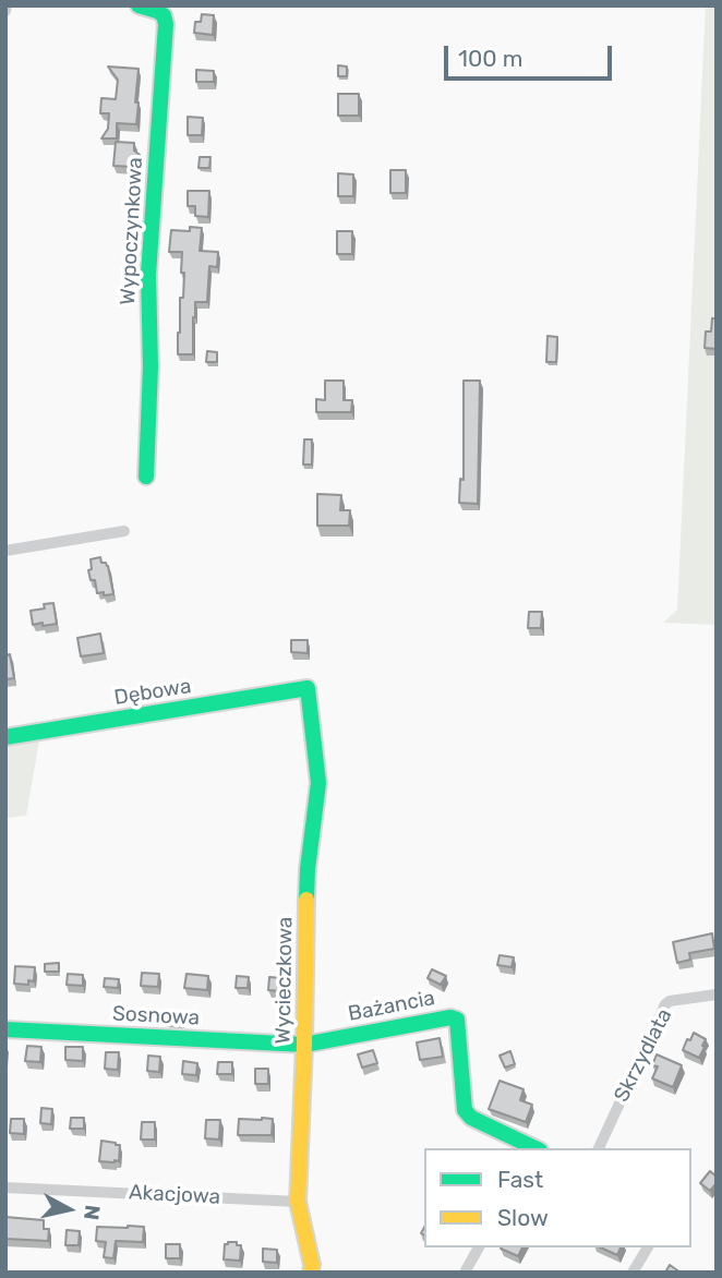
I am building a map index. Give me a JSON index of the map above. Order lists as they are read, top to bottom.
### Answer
{
  "streets": {
    "street": [
      "Wypoczynkowa",
      "Dębowa",
      "Wycieczkowa",
      "Bażancia",
      "Sosnowa",
      "Skrzydlata",
      "Akacjowa"
    ]
  },
  "crossings": [
    ["Dębowa", "Wycieczkowa"],
    ["Wycieczkowa", "Bażancia"],
    ["Wycieczkowa", "Sosnowa"],
    ["Wycieczkowa", "Akacjowa"],
    ["Bażancia", "Sosnowa"]
  ],
  "legend": ["Fast", "Slow"],
  "scale_bar": "100 m",
  "north": "right"
}
